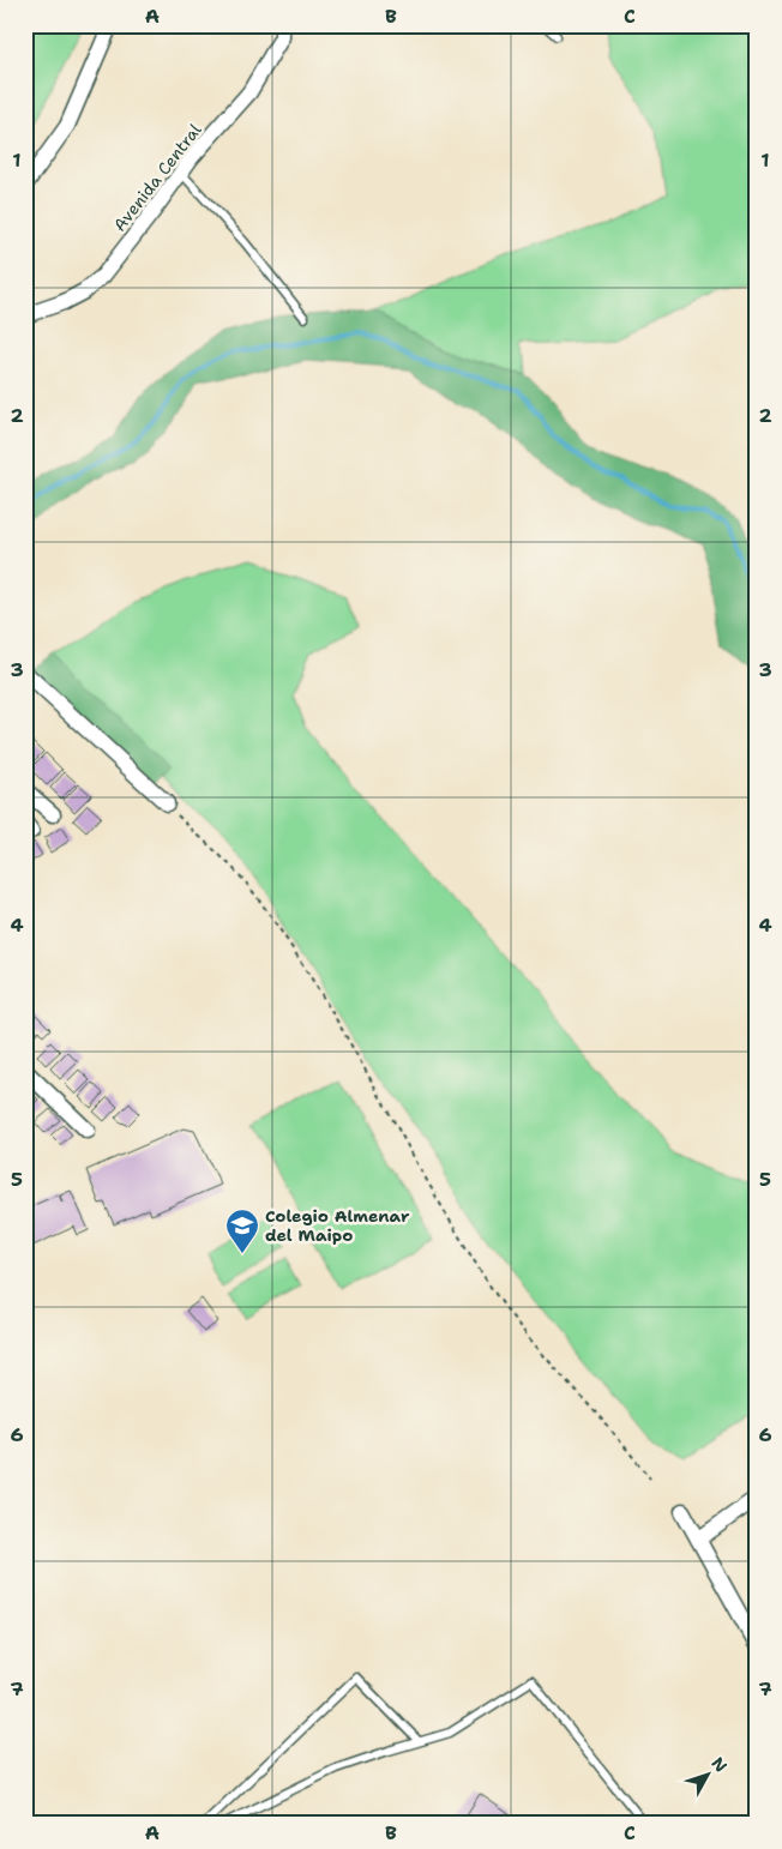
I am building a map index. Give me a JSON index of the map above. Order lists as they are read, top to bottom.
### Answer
{
  "streets": {
    "street": ["Avenida Central"]
  },
  "places": {
    "school or university": ["Colegio Almenar del Maipo"]
  },
  "north": "top right",
  "grid": {
    "columns": ["A", "B", "C"],
    "rows": [
      "1",
      "2",
      "3",
      "4",
      "5",
      "6",
      "7"
    ]
  }
}
